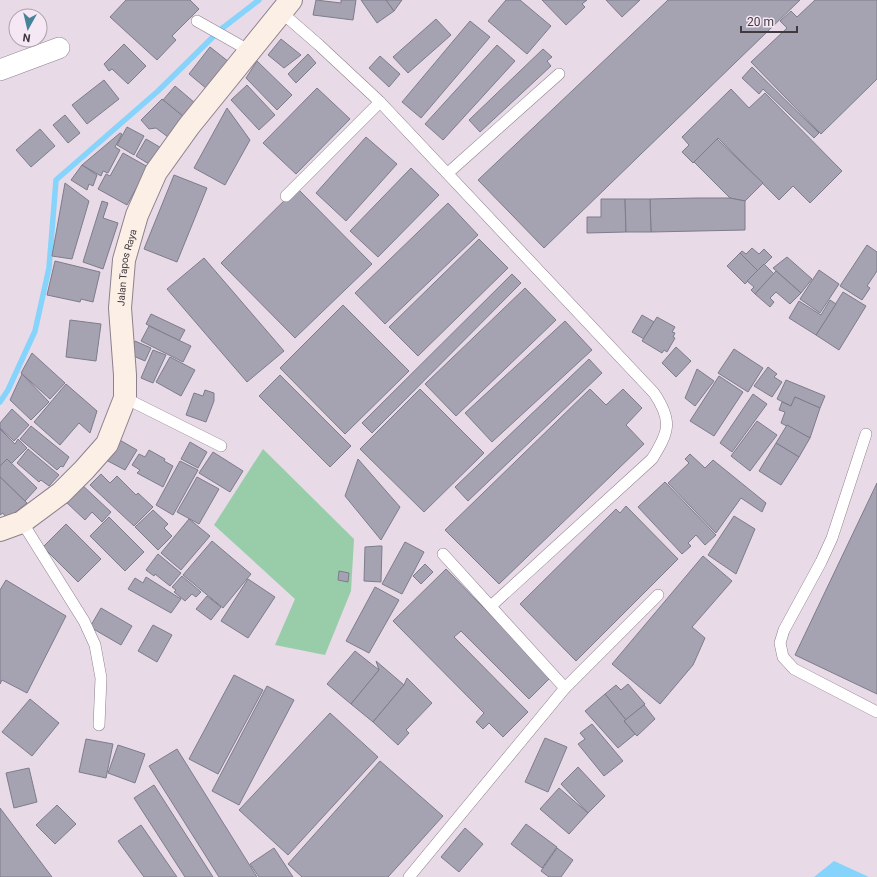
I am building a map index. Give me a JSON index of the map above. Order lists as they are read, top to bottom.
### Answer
{
  "streets": {
    "main road": ["Jalan Tapos Raya"]
  },
  "scale_bar": "20 m",
  "north": "bottom"
}
